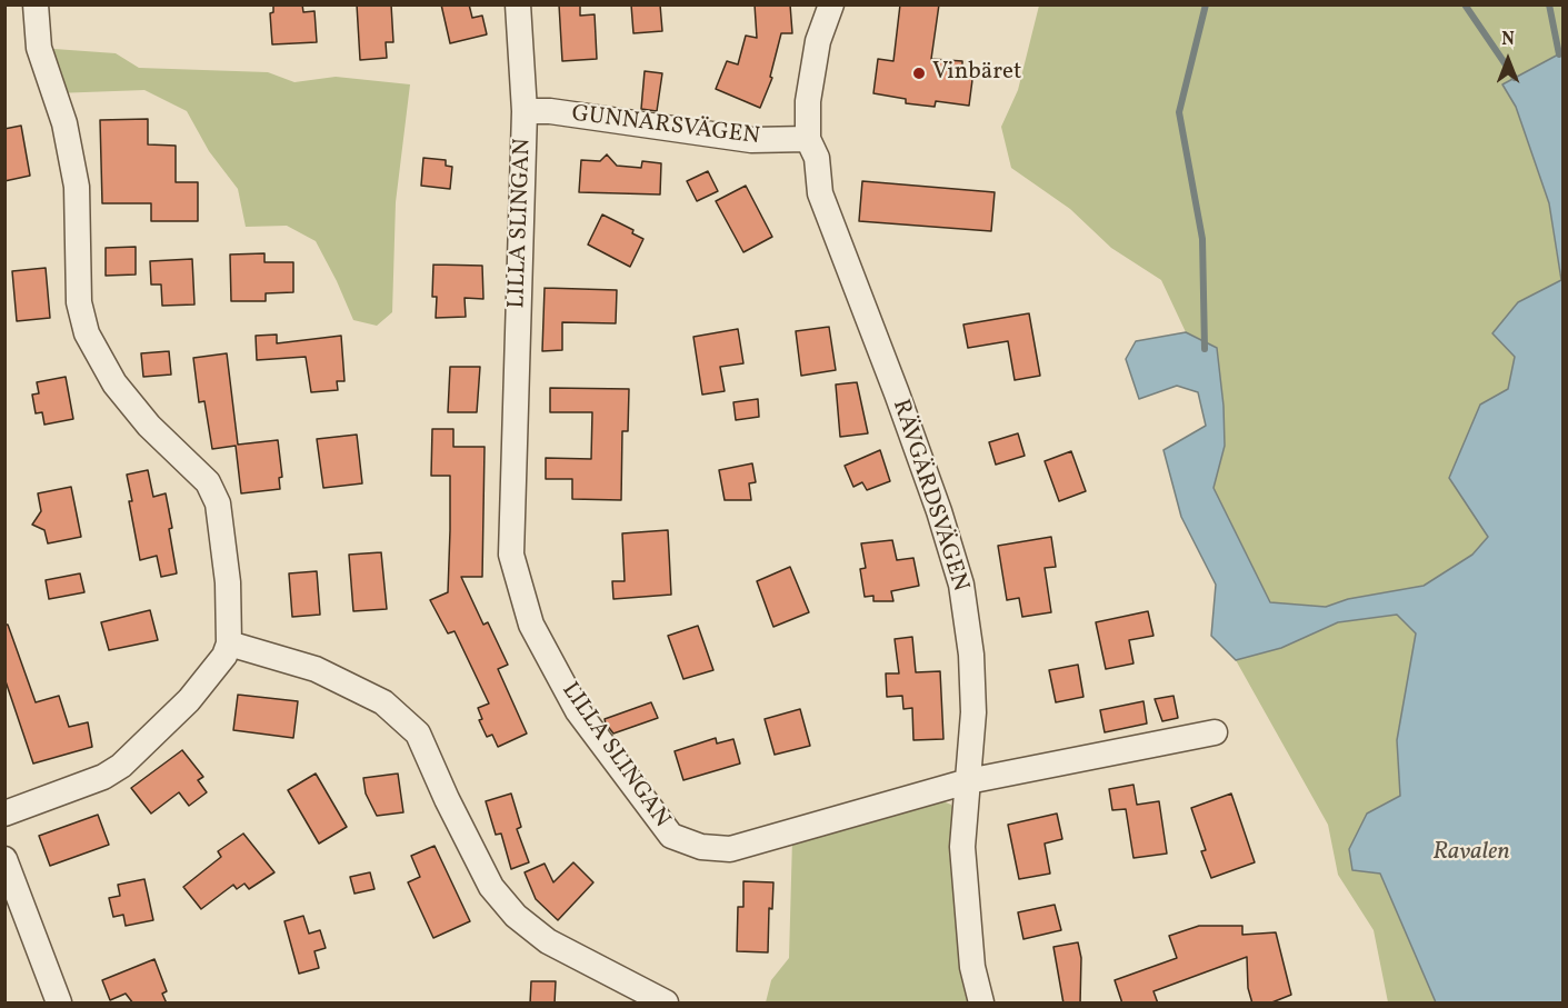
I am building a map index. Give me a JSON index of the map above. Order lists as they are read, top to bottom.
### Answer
{
  "streets": {
    "street": ["GUNNARSVÄGEN", "LILLA SLINGAN", "RÄVGÄRDSVÄGEN"]
  },
  "crossings": [
    ["GUNNARSVÄGEN", "LILLA SLINGAN"],
    ["GUNNARSVÄGEN", "RÄVGÄRDSVÄGEN"],
    ["LILLA SLINGAN", "RÄVGÄRDSVÄGEN"]
  ],
  "water": ["Ravalen"],
  "places": ["Vinbäret"],
  "north": "top"
}
